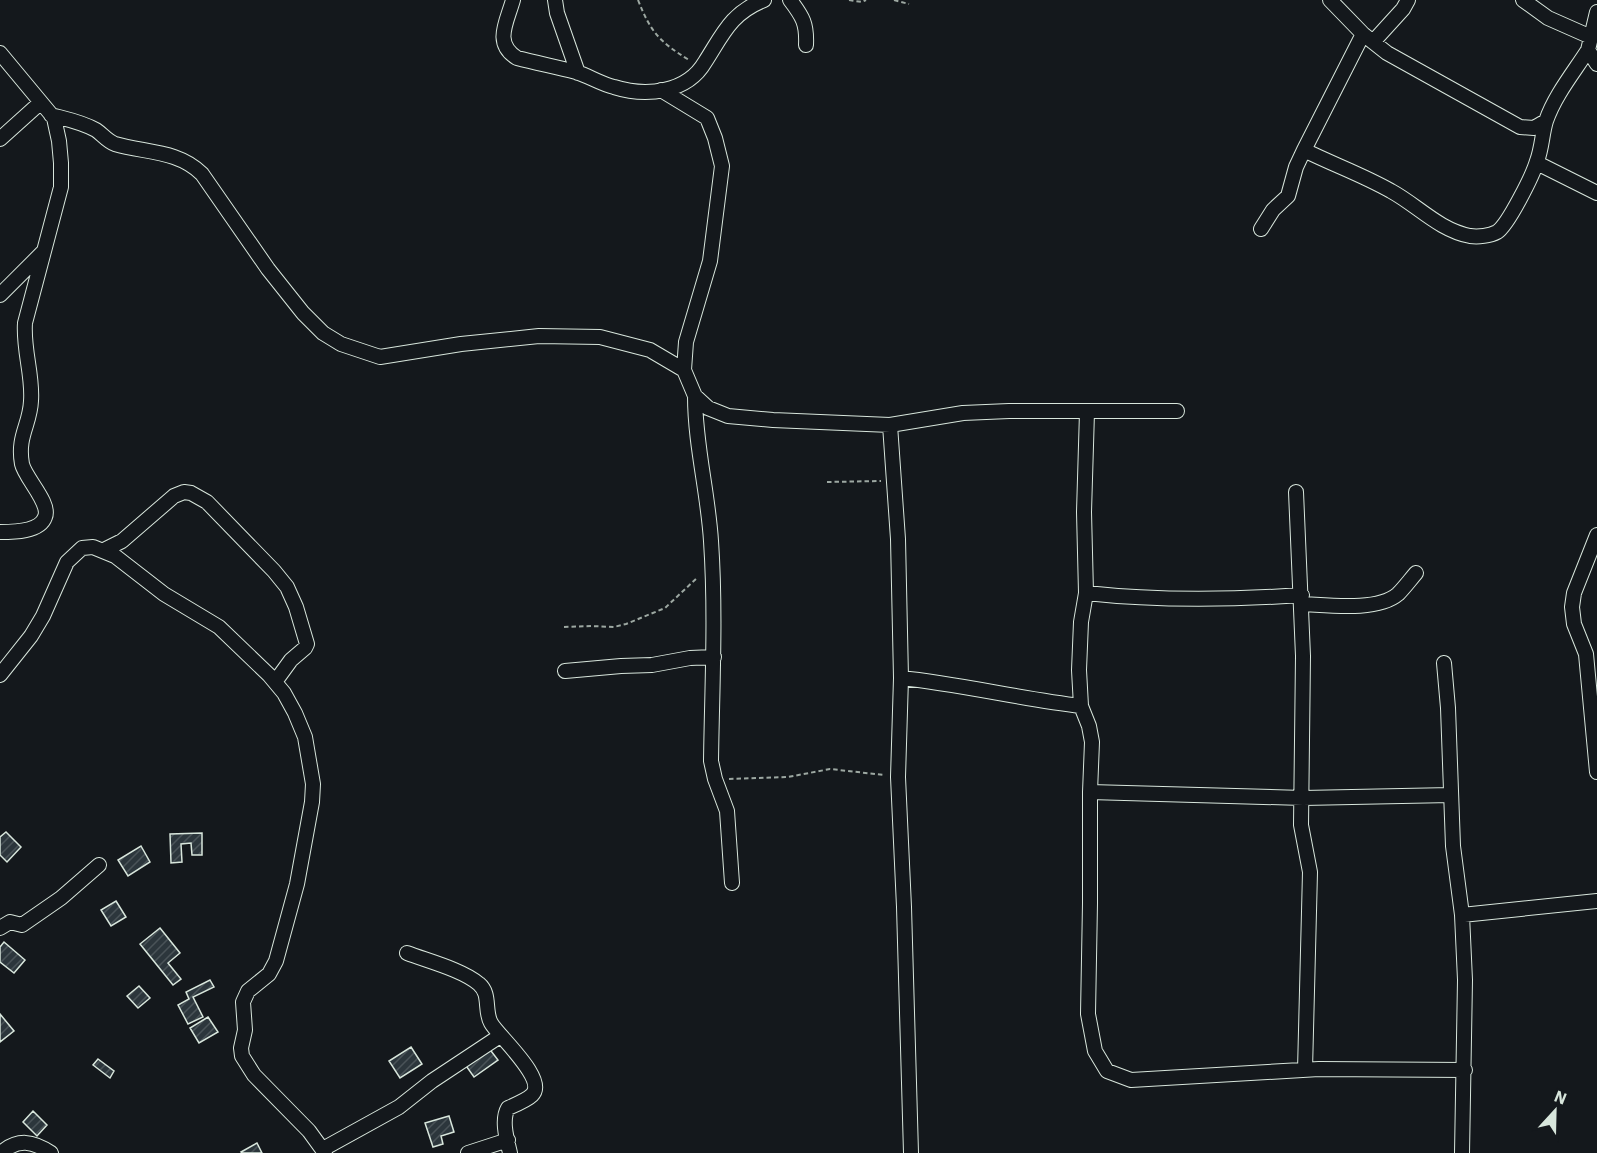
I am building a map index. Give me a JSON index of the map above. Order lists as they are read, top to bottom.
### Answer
{
  "north": "top"
}
